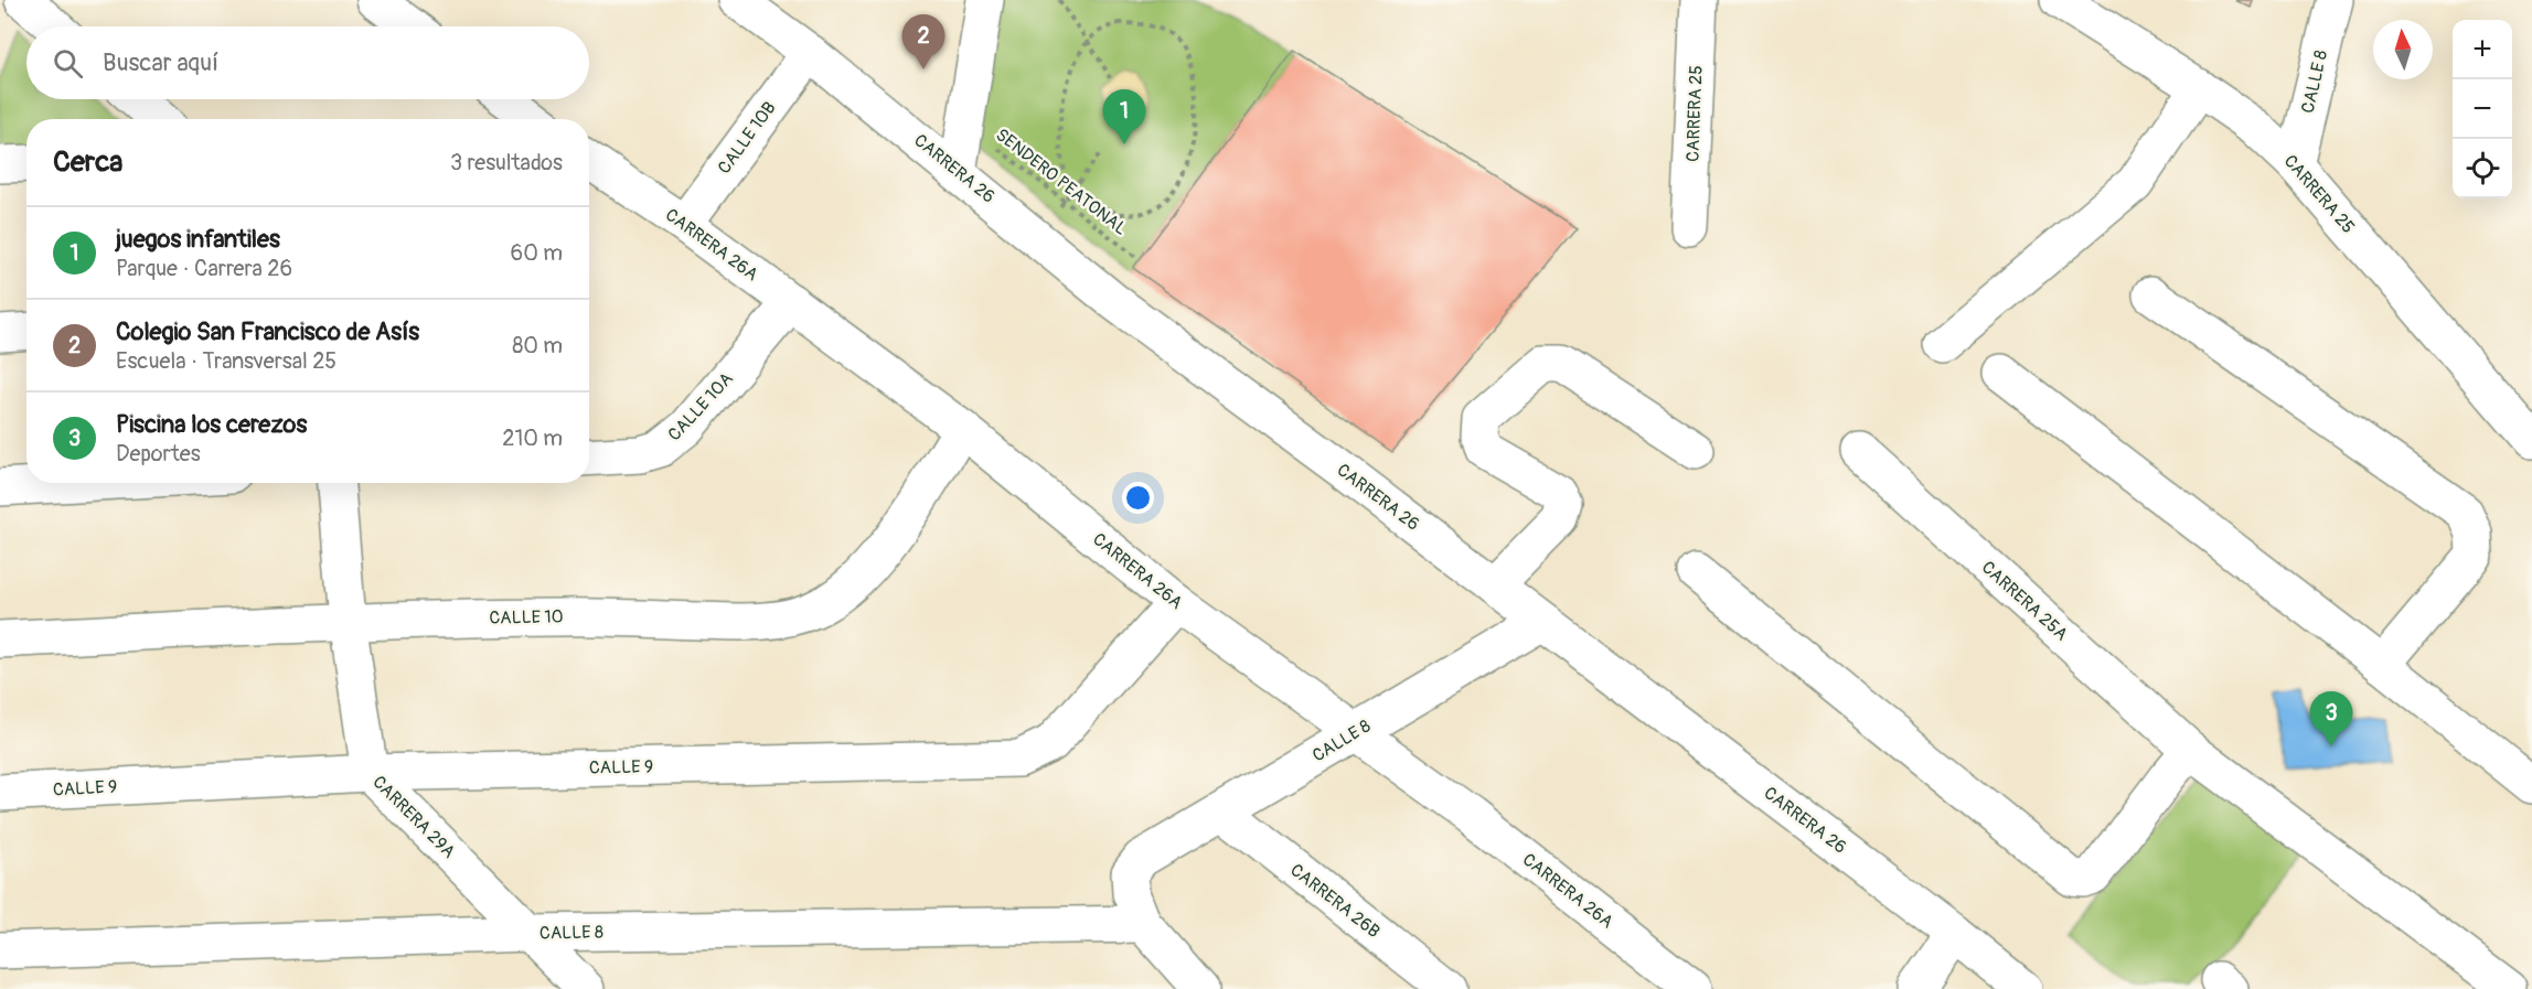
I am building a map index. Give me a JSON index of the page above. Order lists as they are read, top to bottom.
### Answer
{
  "streets": {
    "street": [
      "CALLE 8",
      "CARRERA 25",
      "CALLE 10B",
      "CARRERA 26",
      "CARRERA 26A",
      "CALLE 10A",
      "CARRERA 25A",
      "CALLE 10",
      "CALLE 9",
      "CARRERA 29A",
      "CARRERA 26B"
    ],
    "path": ["SENDERO PEATONAL"]
  },
  "crossings": [
    ["CALLE 8", "CARRERA 25"],
    ["CALLE 8", "CARRERA 26"],
    ["CALLE 8", "CARRERA 26A"],
    ["CALLE 8", "CARRERA 29A"],
    ["CALLE 8", "CARRERA 26B"],
    ["CALLE 10B", "CARRERA 26"],
    ["CALLE 10B", "CARRERA 26A"],
    ["CARRERA 26A", "CALLE 10A"],
    ["CARRERA 26A", "CALLE 10"],
    ["CARRERA 26A", "CALLE 9"],
    ["CALLE 10", "CARRERA 29A"],
    ["CALLE 9", "CARRERA 29A"]
  ],
  "north": "top",
  "page": {
    "pins": ["2", "1", "3"],
    "map_buttons": ["+", "−"],
    "search": "Buscar aquí",
    "heading": ["Cerca", "3 resultados"],
    "list": [
      {
        "mark": "1",
        "name": "juegos infantiles",
        "note": "Parque · Carrera 26",
        "value": "60 m"
      },
      {
        "mark": "2",
        "name": "Colegio San Francisco de Asís",
        "note": "Escuela · Transversal 25",
        "value": "80 m"
      },
      {
        "mark": "3",
        "name": "Piscina los cerezos",
        "note": "Deportes",
        "value": "210 m"
      }
    ]
  }
}
